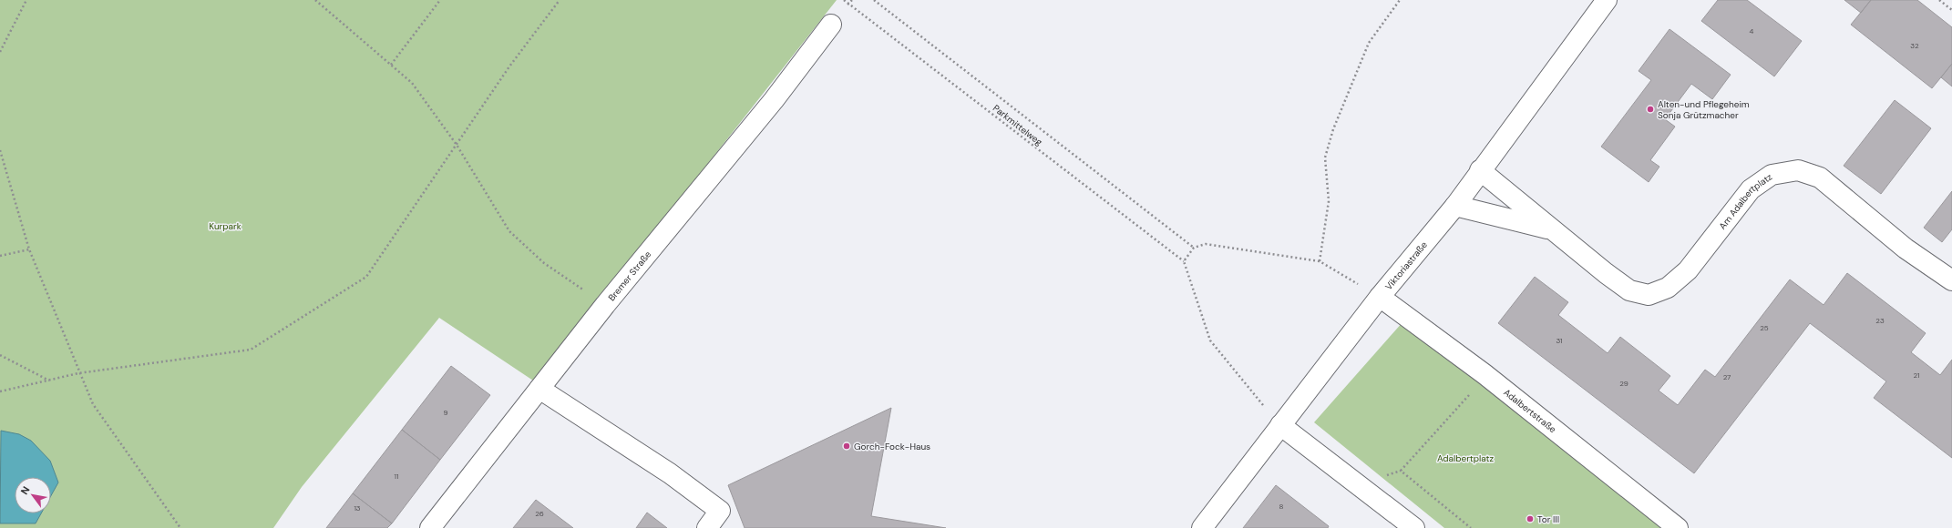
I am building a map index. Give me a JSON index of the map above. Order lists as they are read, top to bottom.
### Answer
{
  "streets": {
    "street": [
      "Am Adalbertplatz",
      "Viktoriastraße",
      "Bremer Straße",
      "Adalbertstraße"
    ],
    "path": ["Parkmittelweg"]
  },
  "crossings": [
    ["Am Adalbertplatz", "Viktoriastraße"],
    ["Viktoriastraße", "Adalbertstraße"]
  ],
  "parks": ["Kurpark", "Adalbertplatz"],
  "places": ["Alten-und Pflegeheim Sonja Grützmacher", "Gorch-Fock-Haus", "Tor III"],
  "house_numbers": [
    "4",
    "32",
    "23",
    "25",
    "31",
    "21",
    "27",
    "29",
    "9",
    "11",
    "8",
    "13",
    "26"
  ],
  "north": "top left"
}
